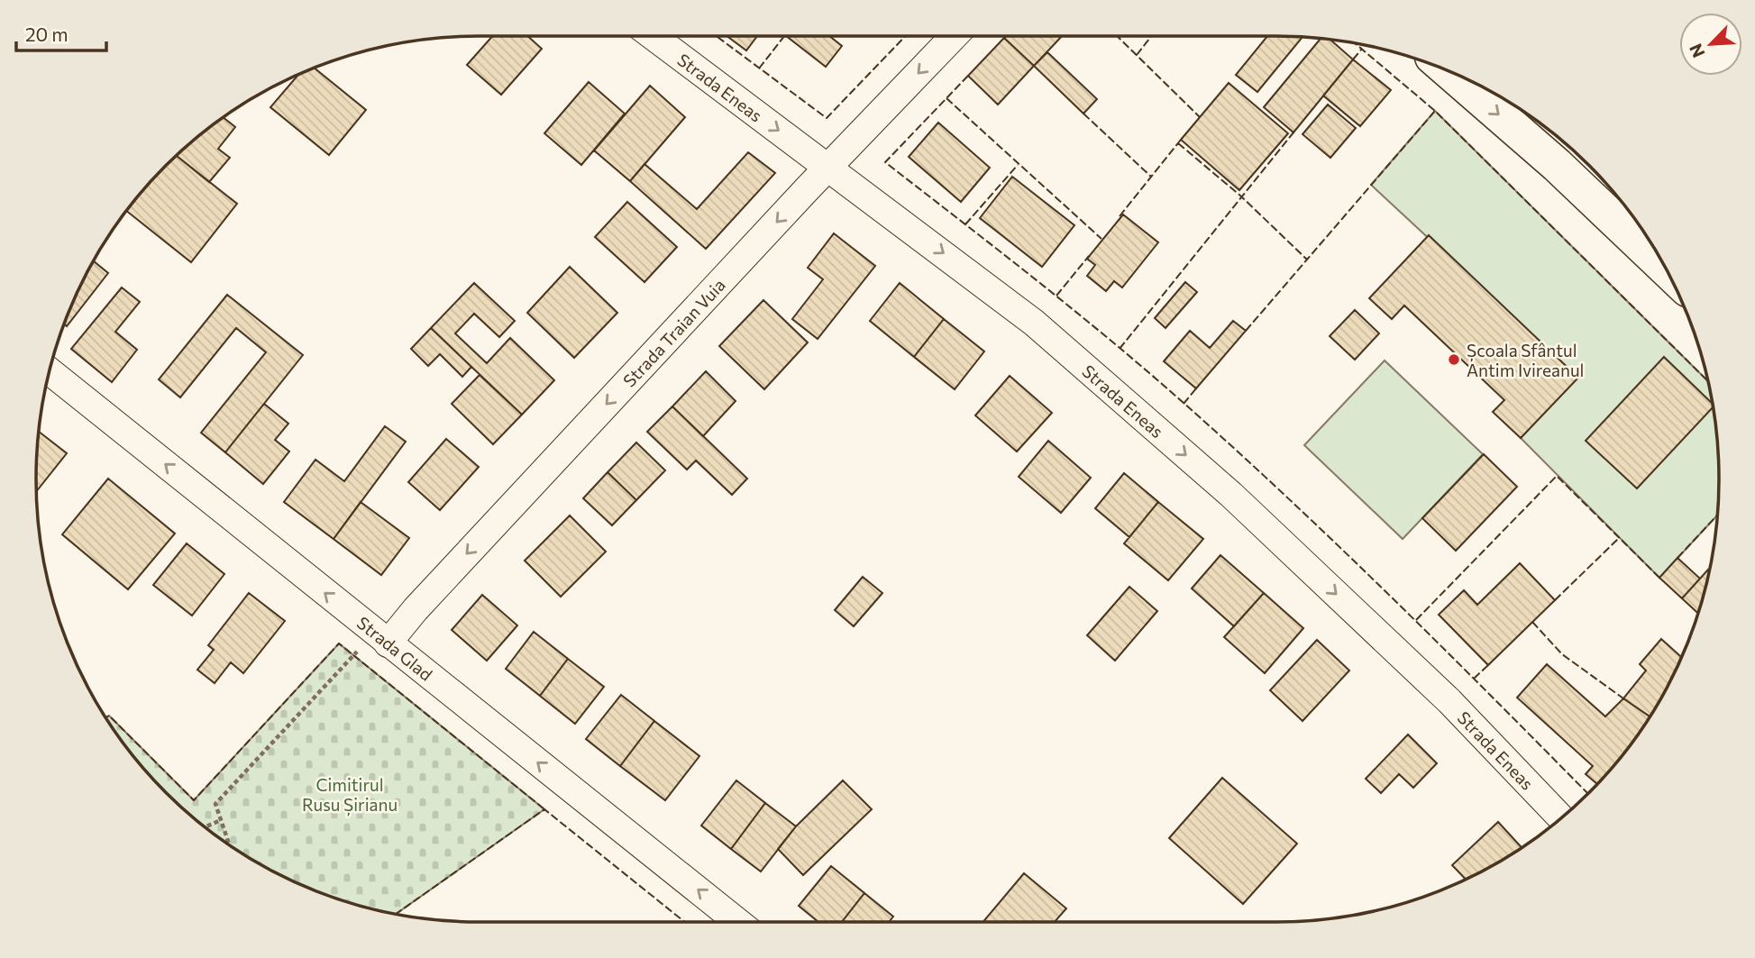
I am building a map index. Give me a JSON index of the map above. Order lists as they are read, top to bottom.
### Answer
{
  "streets": {
    "street": ["Strada Eneas", "Strada Traian Vuia", "Strada Glad"]
  },
  "crossings": [
    ["Strada Eneas", "Strada Traian Vuia"],
    ["Strada Traian Vuia", "Strada Glad"]
  ],
  "one_way": ["Strada Eneas", "Strada Traian Vuia", "Strada Glad"],
  "parks": ["Cimitirul Rusu Șirianu"],
  "places": ["Școala Sfântul Antim Ivireanul"],
  "scale_bar": "20 m",
  "north": "bottom left"
}
